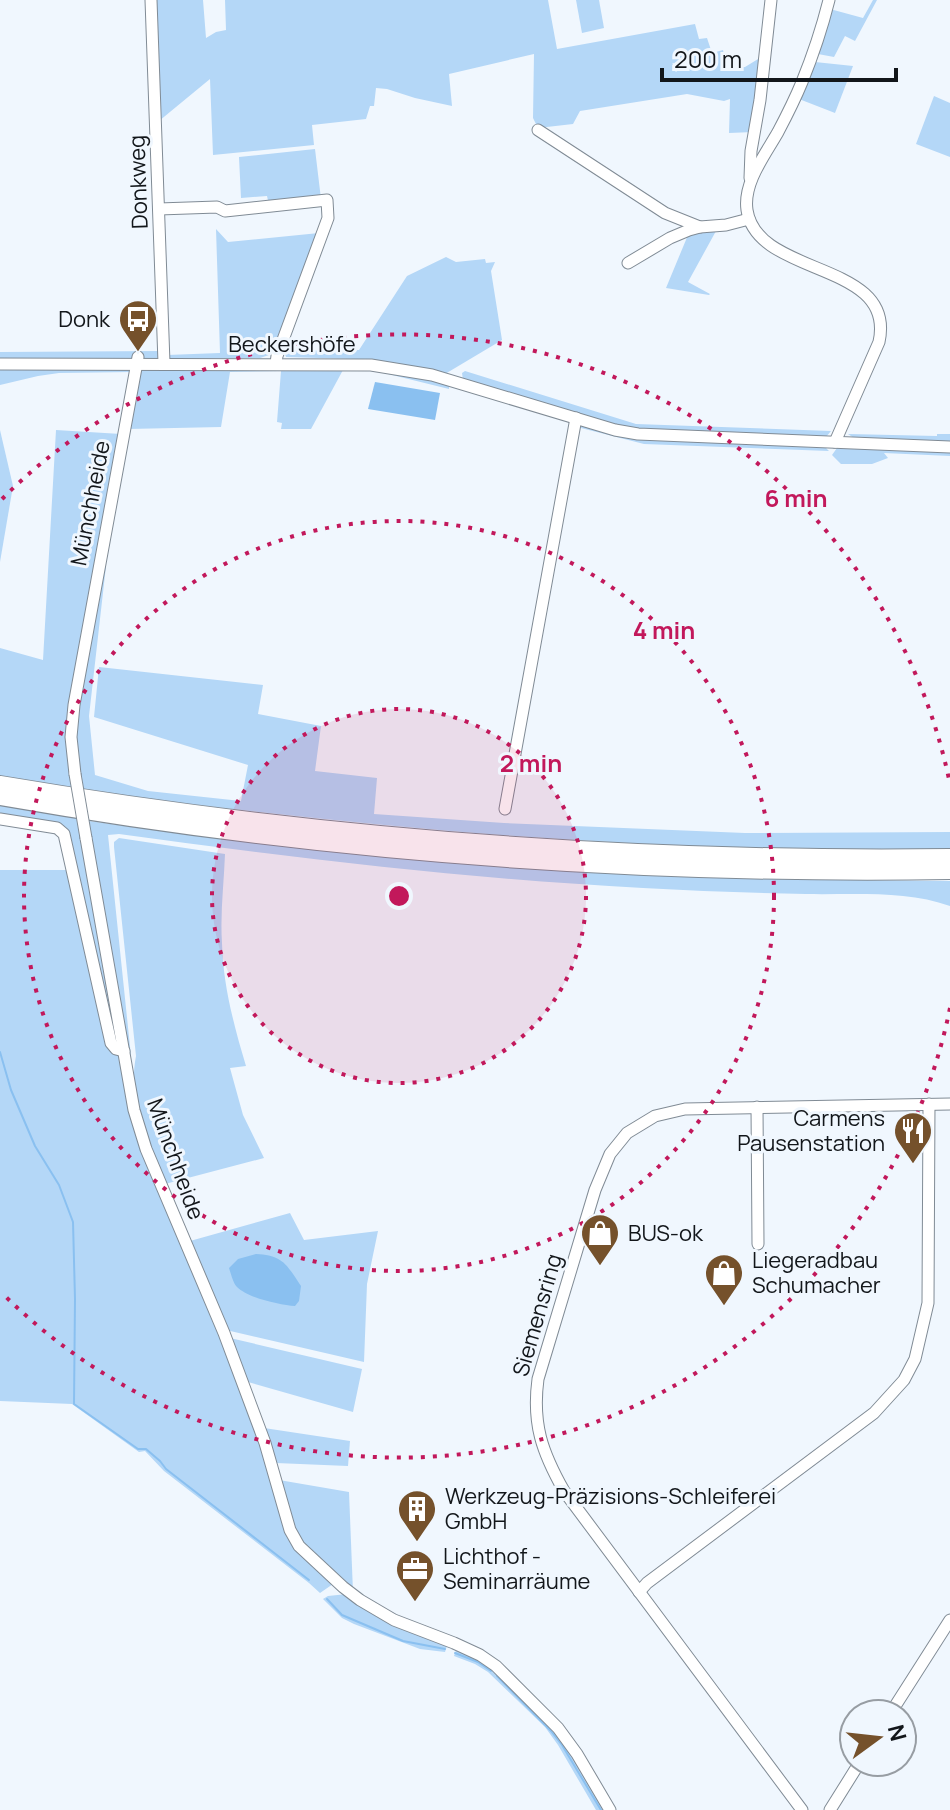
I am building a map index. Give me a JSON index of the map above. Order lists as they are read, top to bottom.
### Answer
{
  "streets": {
    "street": [
      "Donkweg",
      "Beckershöfe",
      "Münchheide",
      "Siemensring"
    ]
  },
  "crossings": [
    ["Donkweg", "Beckershöfe"],
    ["Beckershöfe", "Münchheide"]
  ],
  "places": {
    "bus stop": ["Donk"],
    "restaurant": ["Carmens Pausenstation"],
    "shop": ["BUS-ok", "Liegeradbau Schumacher"],
    "building": ["Werkzeug-Präzisions-Schleiferei GmbH"],
    "office": ["Lichthof - Seminarräume"]
  },
  "scale_bar": "200 m",
  "north": "right",
  "rings": ["6 min", "4 min", "2 min"]
}
